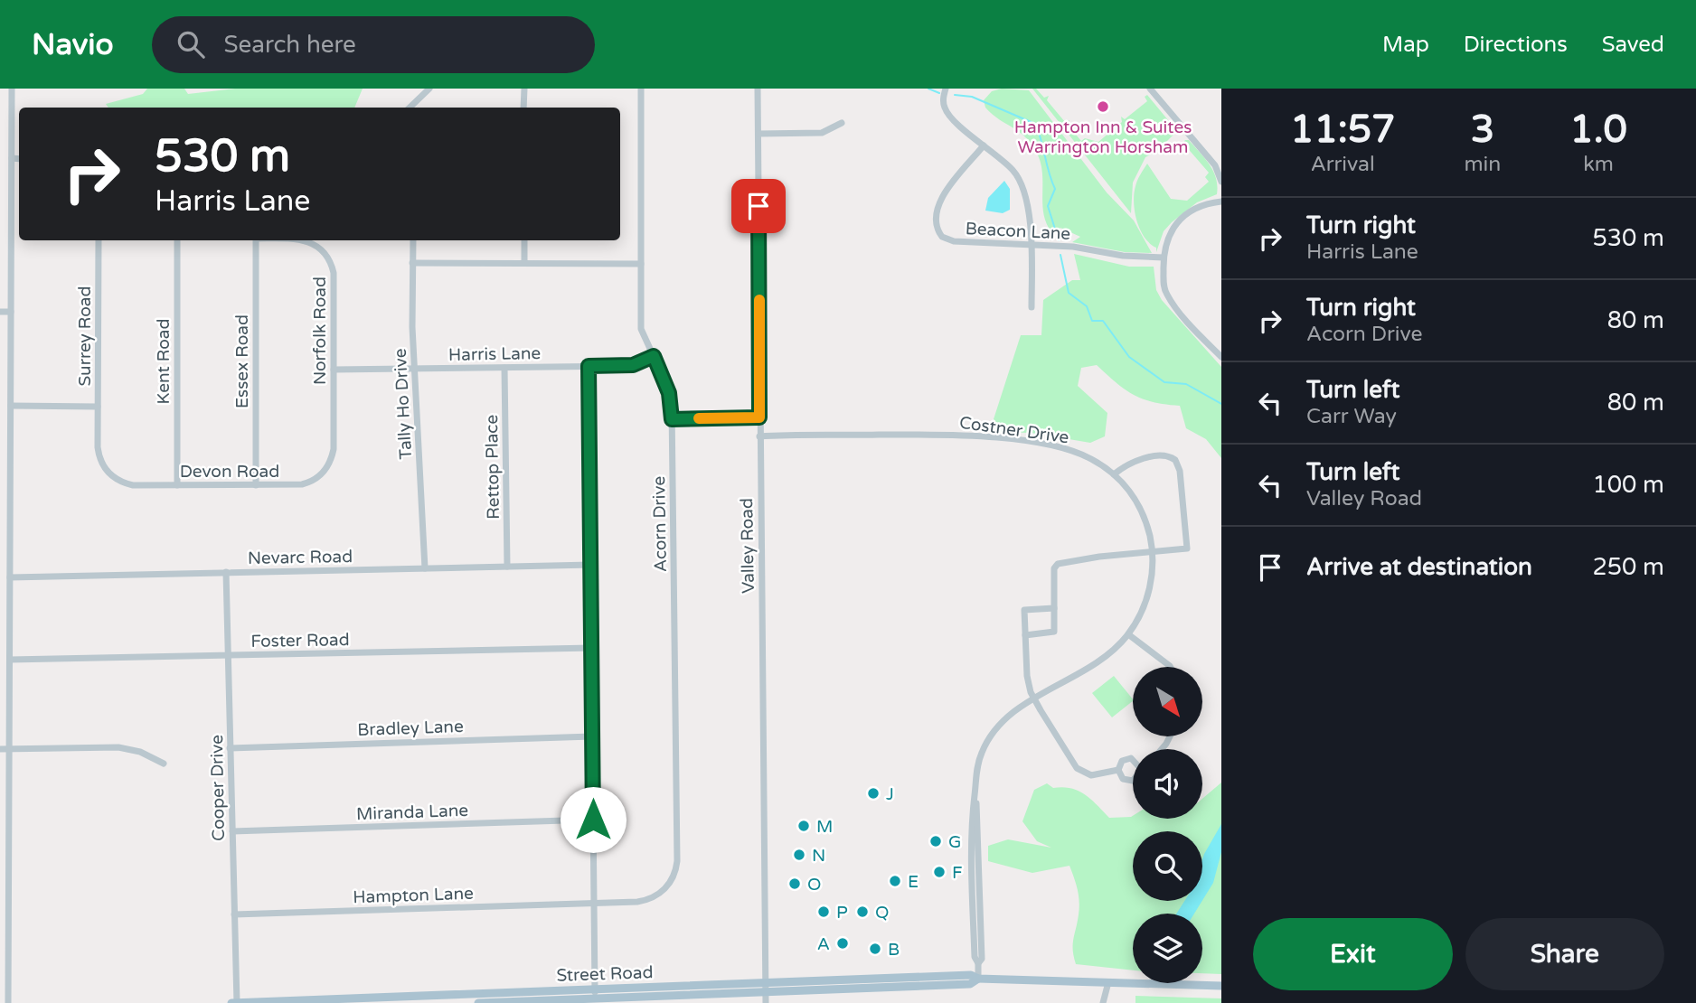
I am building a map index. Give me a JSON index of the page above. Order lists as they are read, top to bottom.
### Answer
{
  "streets": {
    "main road": ["Street Road"],
    "street": [
      "Beacon Lane",
      "Norfolk Road",
      "Surrey Road",
      "Harris Lane",
      "Kent Road",
      "Essex Road",
      "Tally Ho Drive",
      "Costner Drive",
      "Rettop Place",
      "Devon Road",
      "Acorn Drive",
      "Valley Road",
      "Nevarc Road",
      "Foster Road",
      "Bradley Lane",
      "Cooper Drive",
      "Miranda Lane",
      "Hampton Lane"
    ]
  },
  "crossings": [
    ["Norfolk Road", "Harris Lane"],
    ["Norfolk Road", "Devon Road"],
    ["Surrey Road", "Devon Road"],
    ["Harris Lane", "Tally Ho Drive"],
    ["Harris Lane", "Rettop Place"],
    ["Harris Lane", "Acorn Drive"],
    ["Kent Road", "Devon Road"],
    ["Essex Road", "Devon Road"],
    ["Tally Ho Drive", "Nevarc Road"],
    ["Costner Drive", "Valley Road"],
    ["Costner Drive", "Street Road"],
    ["Rettop Place", "Nevarc Road"],
    ["Acorn Drive", "Hampton Lane"],
    ["Valley Road", "Street Road"],
    ["Nevarc Road", "Cooper Drive"],
    ["Foster Road", "Cooper Drive"],
    ["Bradley Lane", "Cooper Drive"],
    ["Cooper Drive", "Miranda Lane"],
    ["Cooper Drive", "Hampton Lane"],
    ["Cooper Drive", "Street Road"]
  ],
  "places": [
    "Hampton Inn & Suites Warrington Horsham",
    "J",
    "M",
    "G",
    "N",
    "F",
    "E",
    "O",
    "P",
    "Q",
    "A",
    "B"
  ],
  "north": "bottom right",
  "page": {
    "header": "Navio",
    "search": "Search here",
    "nav": ["Map", "Directions", "Saved"],
    "eta": [
      "11:57",
      "Arrival",
      "3",
      "min",
      "1.0",
      "km"
    ],
    "turn": ["530 m", "Harris Lane"],
    "list": [
      {
        "name": "Turn right",
        "note": "Harris Lane",
        "value": "530 m"
      },
      {
        "name": "Turn right",
        "note": "Acorn Drive",
        "value": "80 m"
      },
      {
        "name": "Turn left",
        "note": "Carr Way",
        "value": "80 m"
      },
      {
        "name": "Turn left",
        "note": "Valley Road",
        "value": "100 m"
      },
      {
        "name": "Arrive at destination",
        "value": "250 m"
      }
    ],
    "buttons": ["Exit", "Share"]
  }
}
